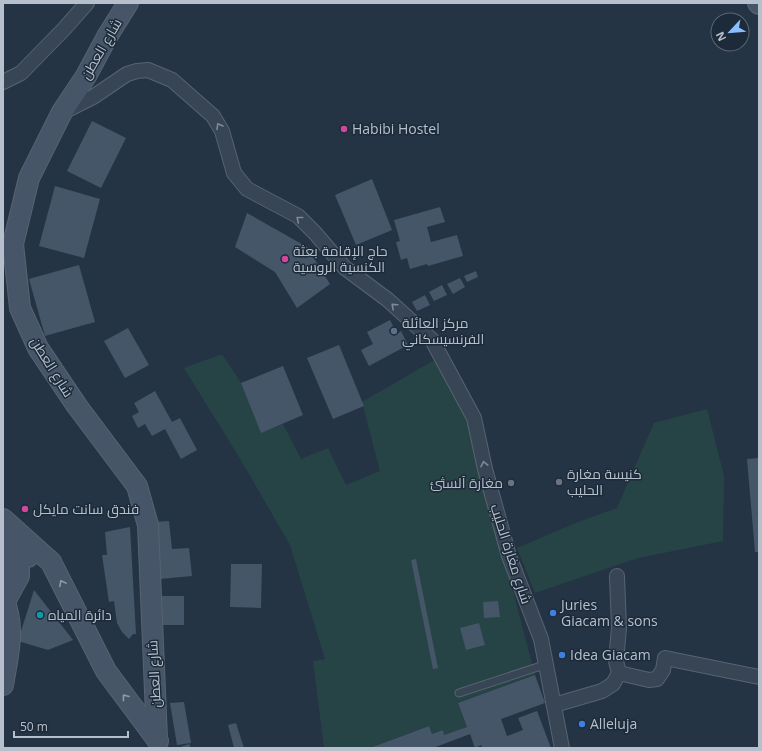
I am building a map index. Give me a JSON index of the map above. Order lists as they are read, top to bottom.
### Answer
{
  "streets": {
    "street": ["شارع العطن", "شارع مغارة الحليب"]
  },
  "crossings": [
    ["شارع العطن", "شارع مغارة الحليب"]
  ],
  "one_way": ["شارع مغارة الحليب"],
  "places": [
    "Habibi Hostel",
    "حاج الإقامة بعثة الكنسية الروسية",
    "مركز العائلة الفرنسيسكاني",
    "كنيسة مغارة الحليب",
    "مغارة آلسثئ",
    "فندق سانت مايكل",
    "Juries Giacam & sons",
    "دائرة المياه",
    "Idea Giacam",
    "Alleluja"
  ],
  "scale_bar": "50 m",
  "north": "bottom left"
}
